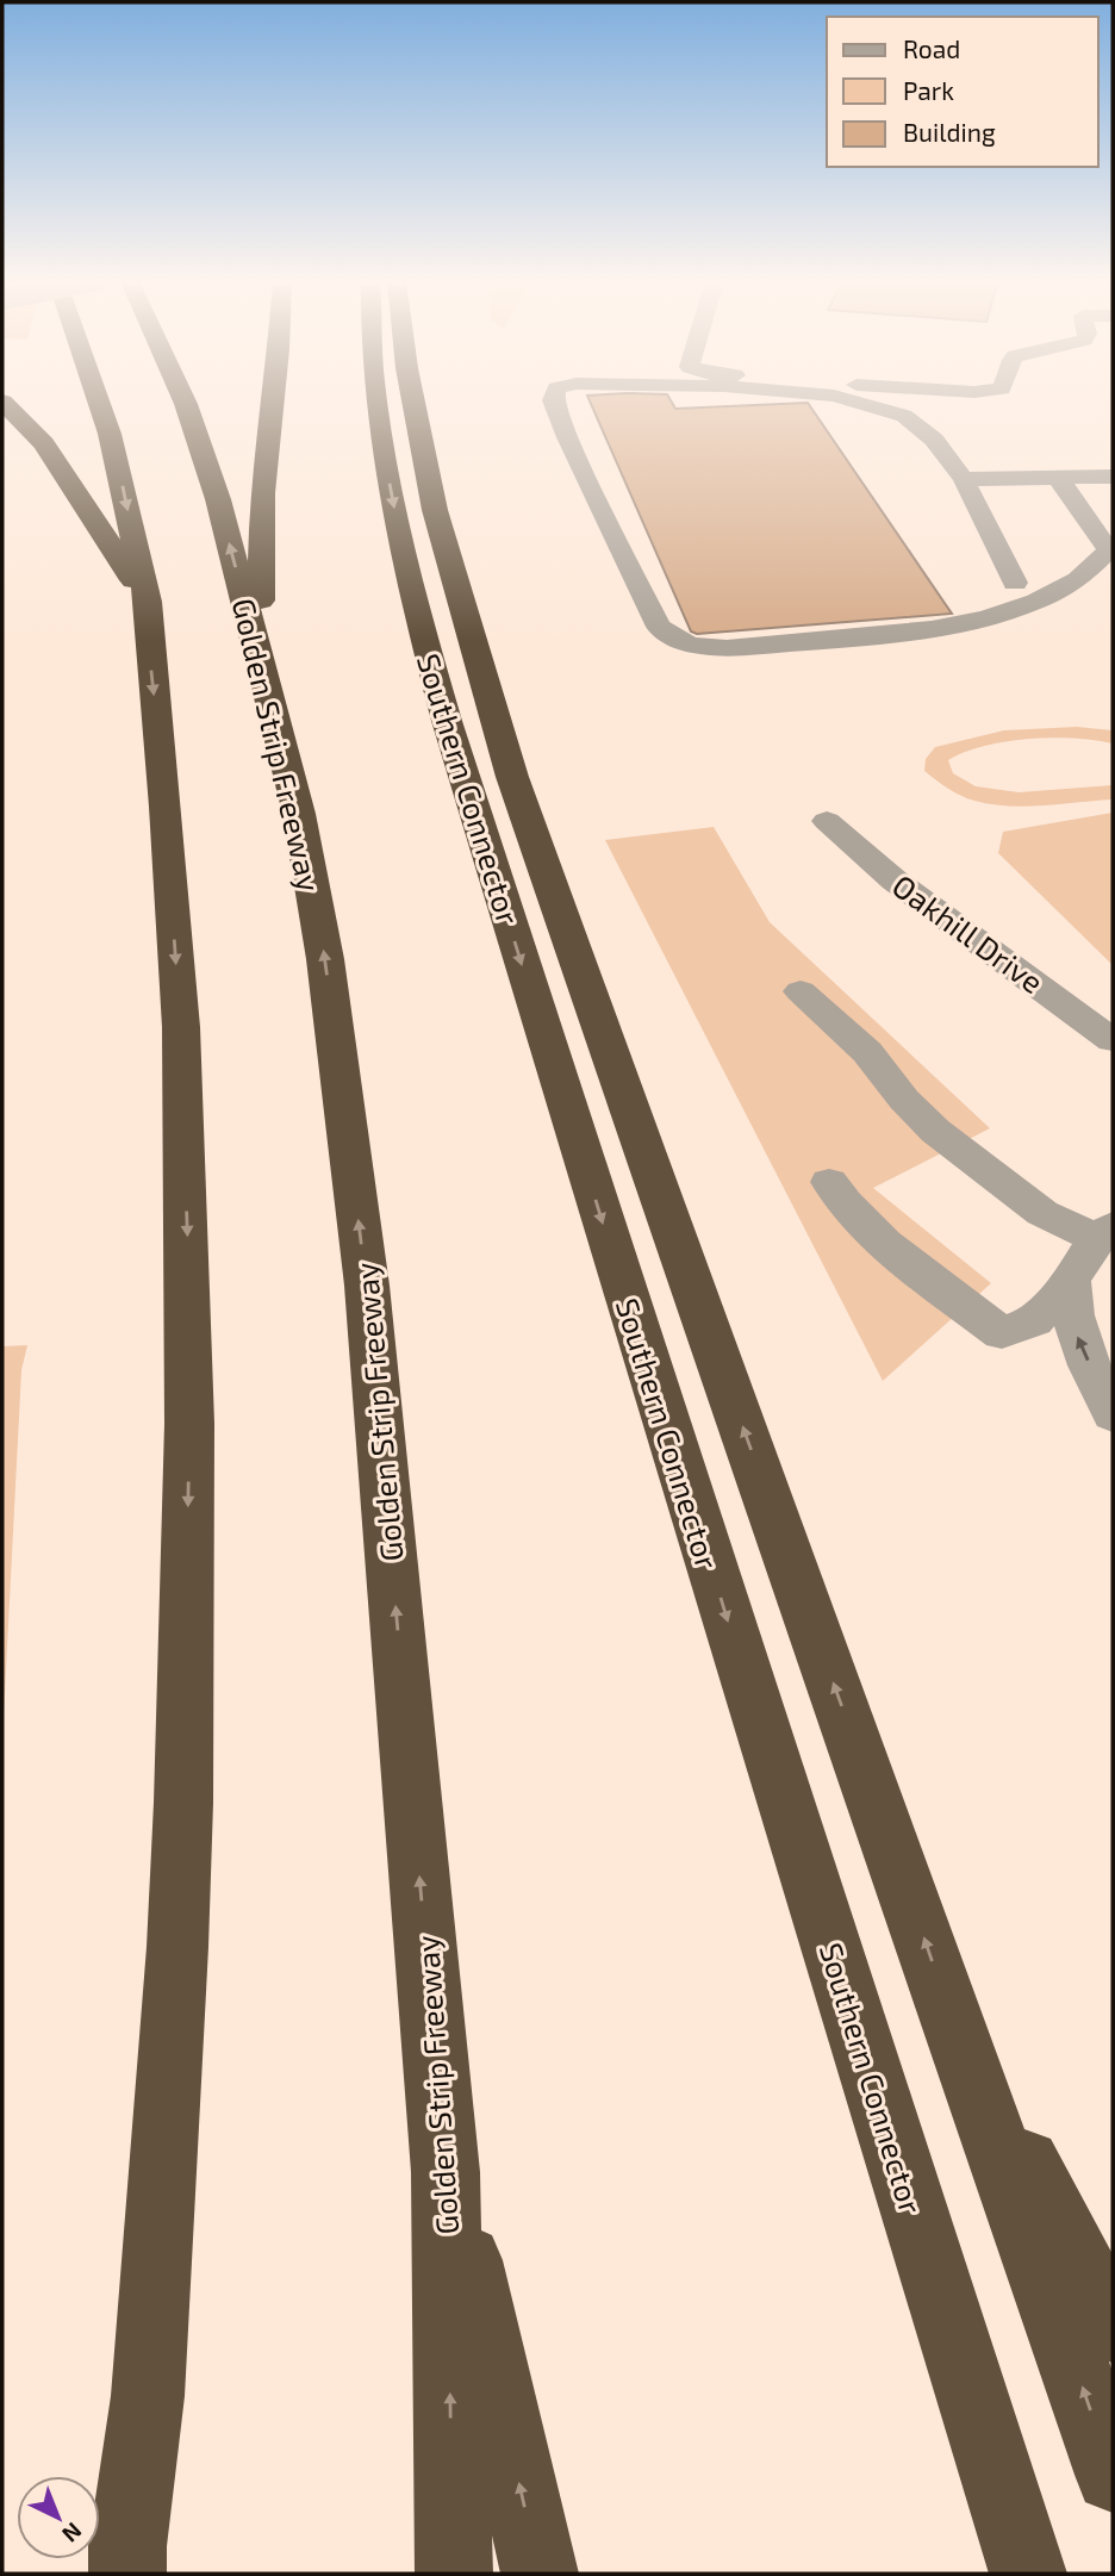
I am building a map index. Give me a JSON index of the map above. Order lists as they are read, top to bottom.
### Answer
{
  "streets": {
    "highway": ["Golden Strip Freeway", "Southern Connector"],
    "street": ["Oakhill Drive"]
  },
  "legend": ["Road", "Park", "Building"],
  "north": "bottom right"
}
